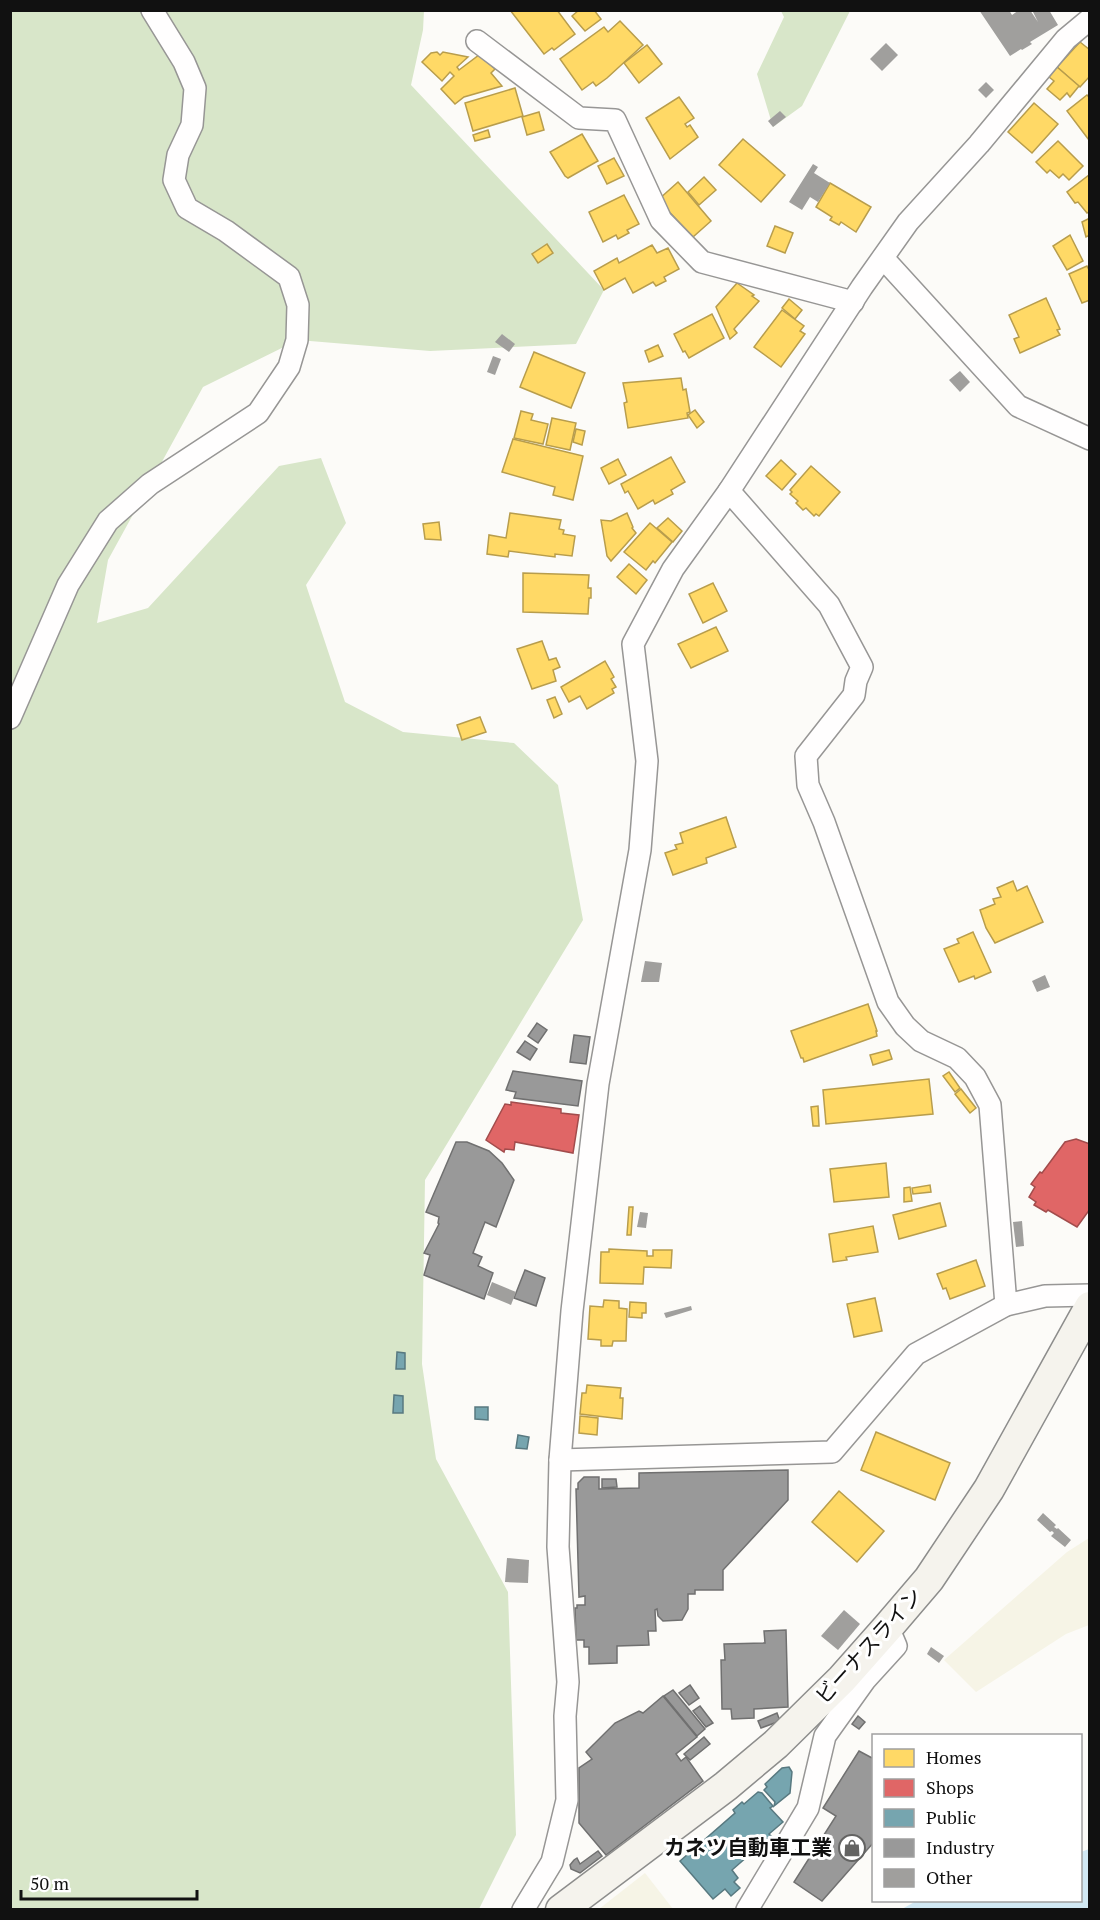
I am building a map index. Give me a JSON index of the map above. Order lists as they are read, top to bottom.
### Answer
{
  "streets": {
    "main road": ["ビーナスライン"]
  },
  "places": {
    "shop": ["カネツ自動車工業"]
  },
  "legend": [
    "Homes",
    "Shops",
    "Public",
    "Industry",
    "Other"
  ],
  "scale_bar": "50 m"
}
